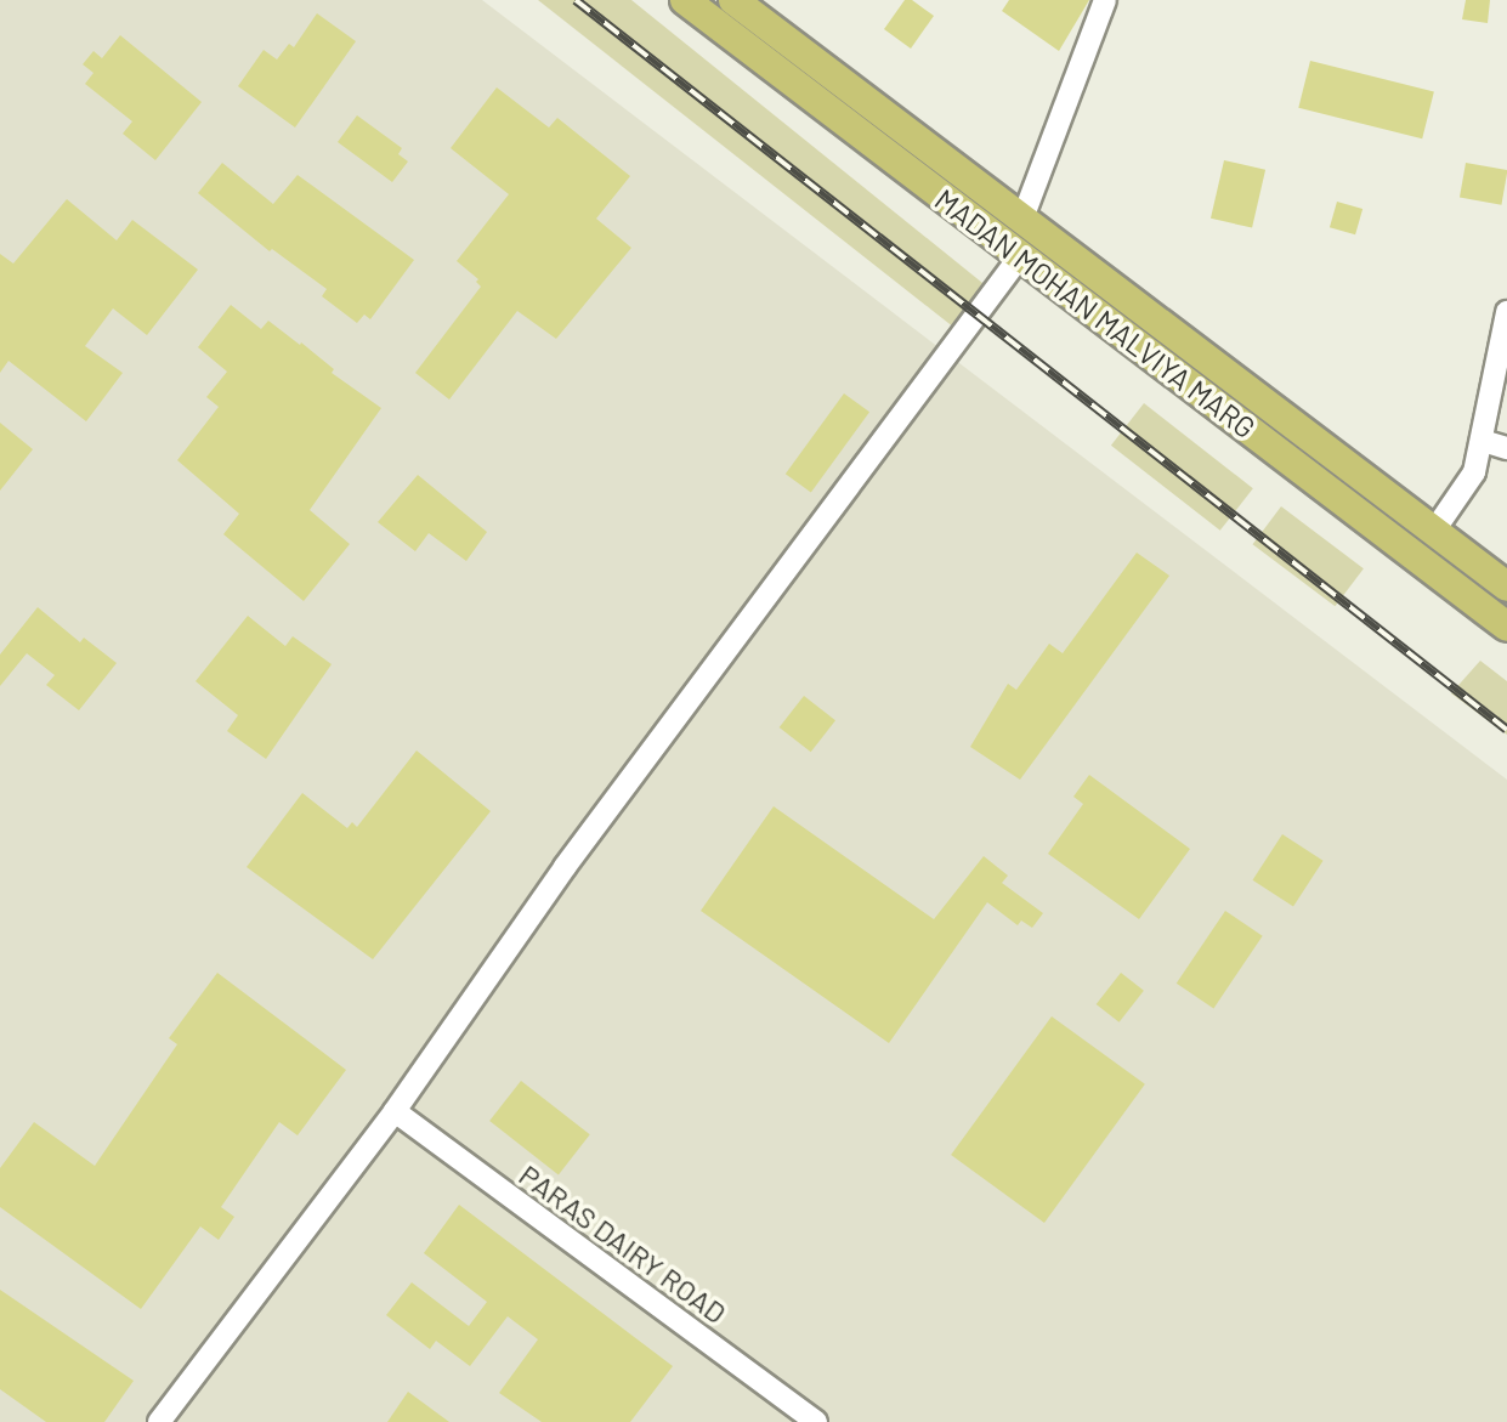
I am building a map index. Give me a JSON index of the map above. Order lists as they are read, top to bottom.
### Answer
{
  "streets": {
    "main road": ["MADAN MOHAN MALVIYA MARG"],
    "street": ["PARAS DAIRY ROAD"]
  }
}
